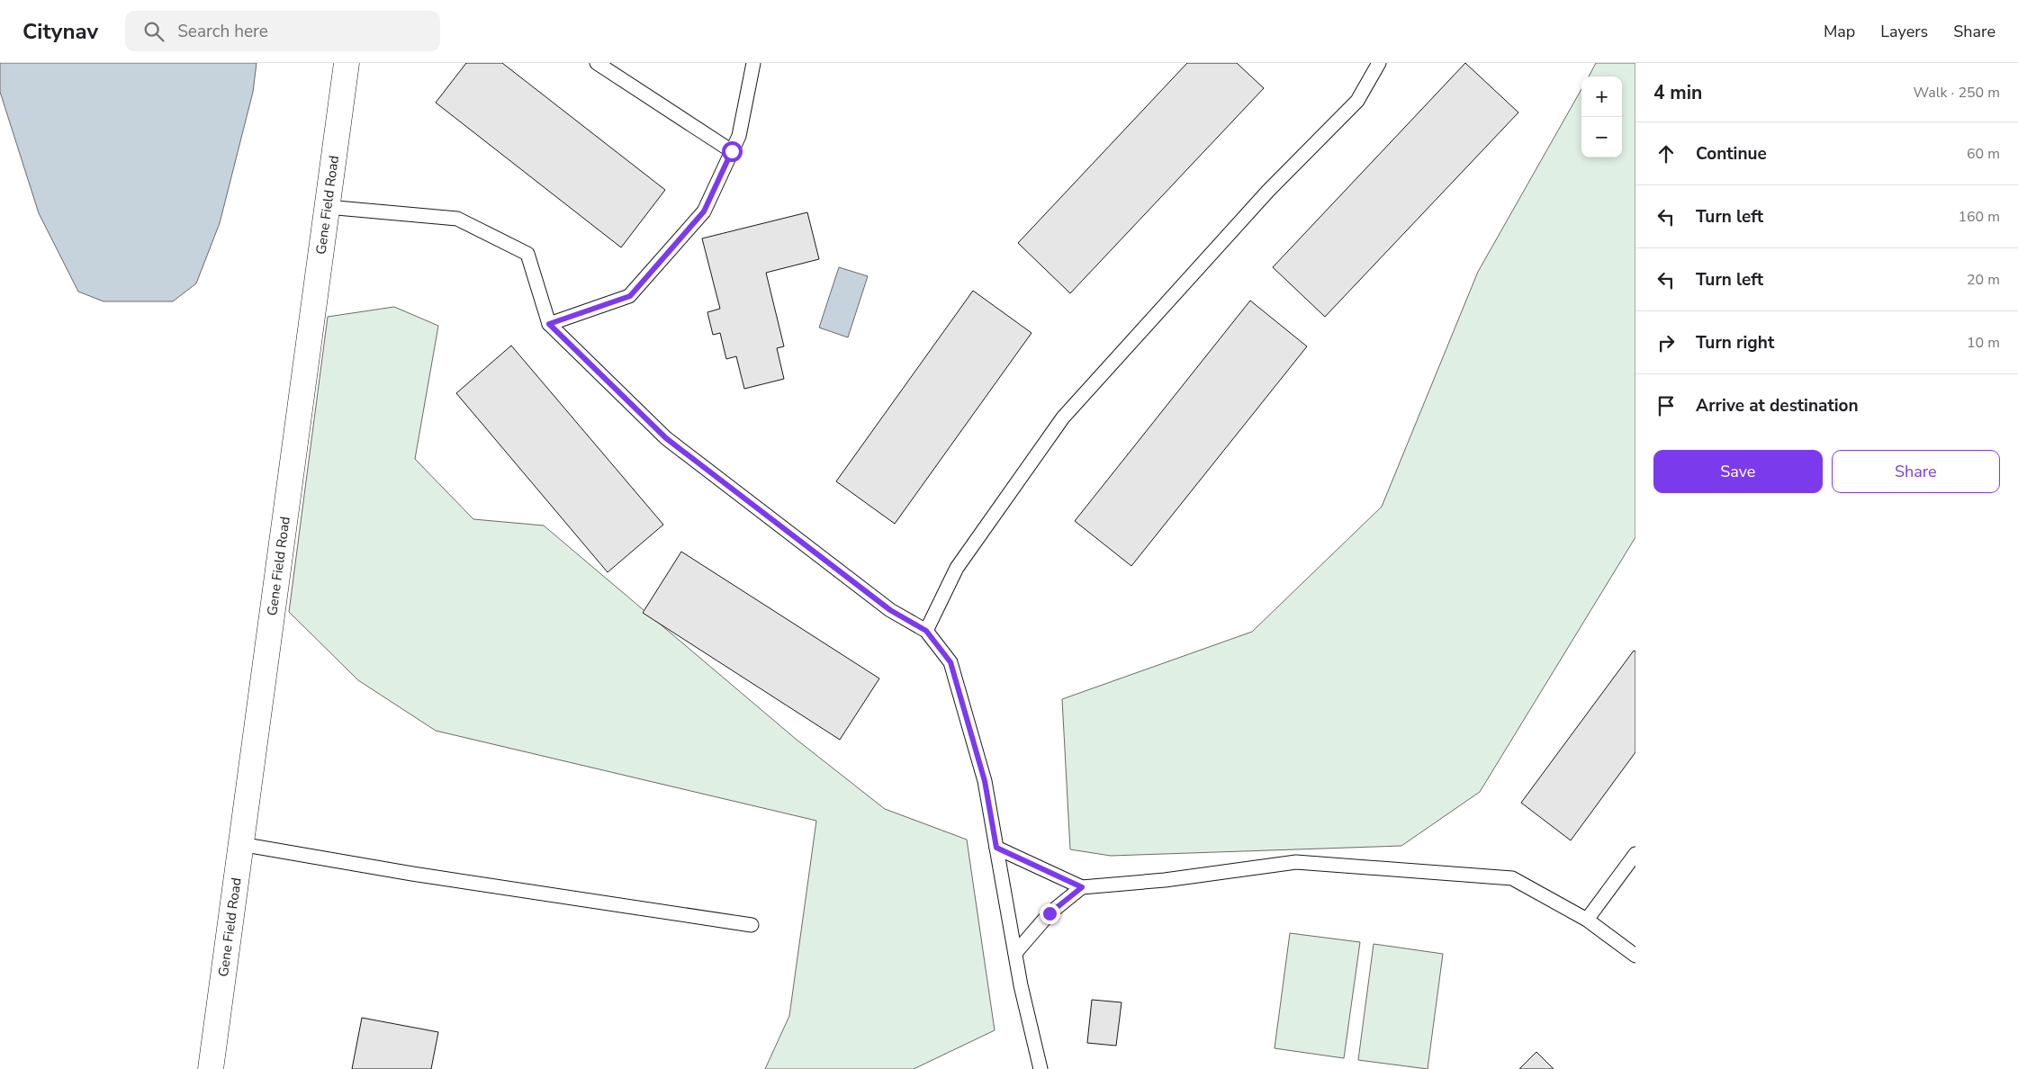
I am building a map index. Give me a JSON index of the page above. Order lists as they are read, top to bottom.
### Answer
{
  "streets": {
    "street": ["Gene Field Road"]
  },
  "page": {
    "header": "Citynav",
    "search": "Search here",
    "nav": ["Map", "Layers", "Share"],
    "heading": ["4 min", "Walk · 250 m"],
    "map_buttons": ["+", "−"],
    "list": [
      ["Continue", "60 m"],
      ["Turn left", "160 m"],
      ["Turn left", "20 m"],
      ["Turn right", "10 m"],
      "Arrive at destination"
    ],
    "buttons": ["Save", "Share"]
  }
}
